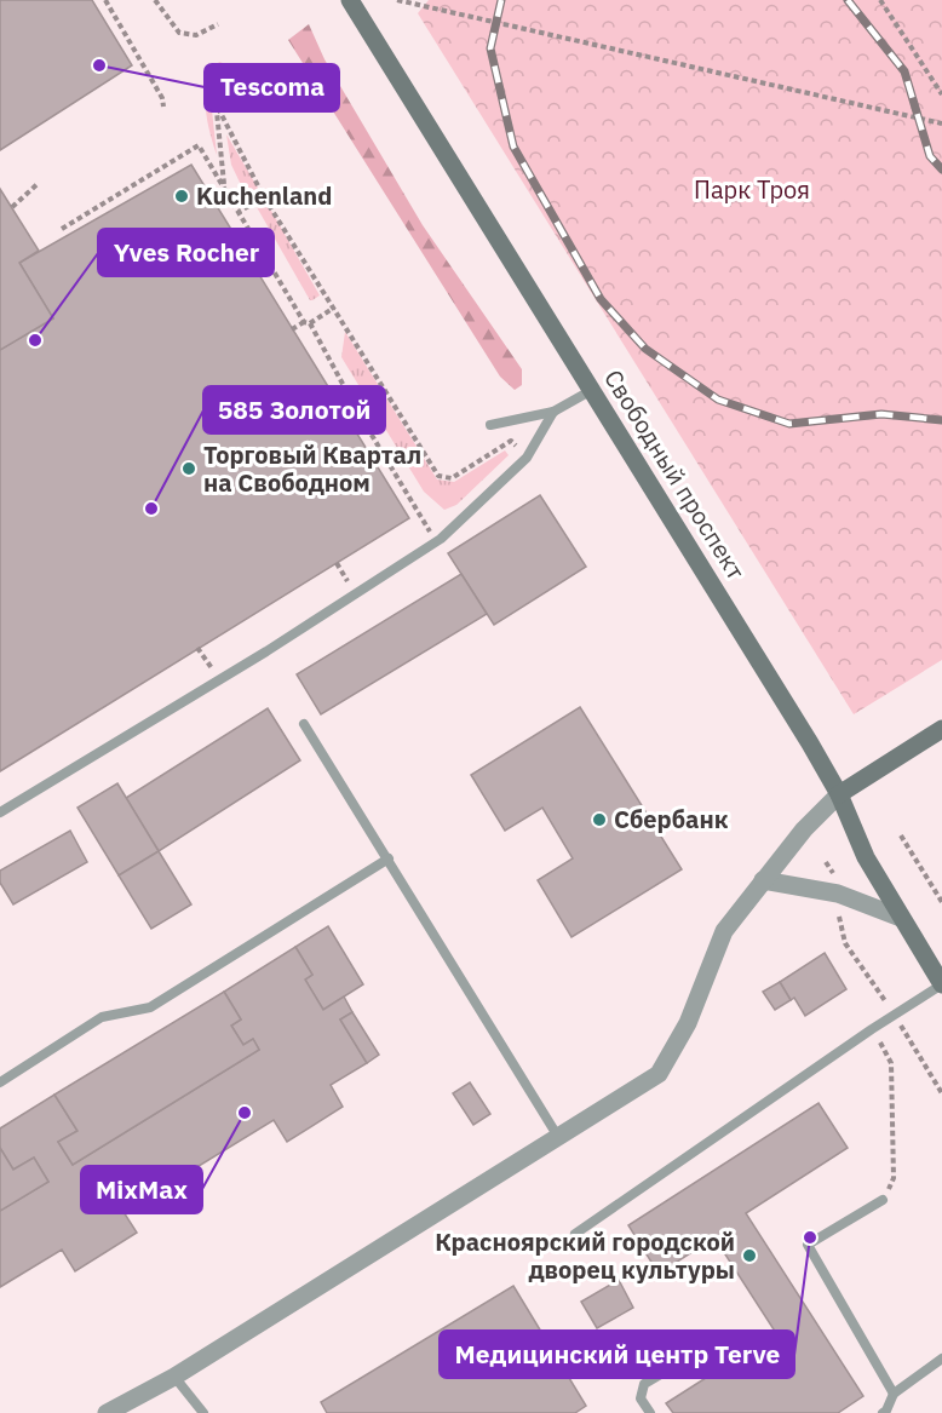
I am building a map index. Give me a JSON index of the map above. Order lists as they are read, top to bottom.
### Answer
{
  "streets": {
    "main road": ["Свободный проспект"]
  },
  "parks": ["Парк Троя"],
  "places": [
    "Tescoma",
    "Kuchenland",
    "Yves Rocher",
    "Торговый Квартал на Свободном",
    "585 Золотой",
    "Сбербанк",
    "MixMax",
    "Медицинский центр Terve",
    "Красноярский городской дворец культуры"
  ]
}
